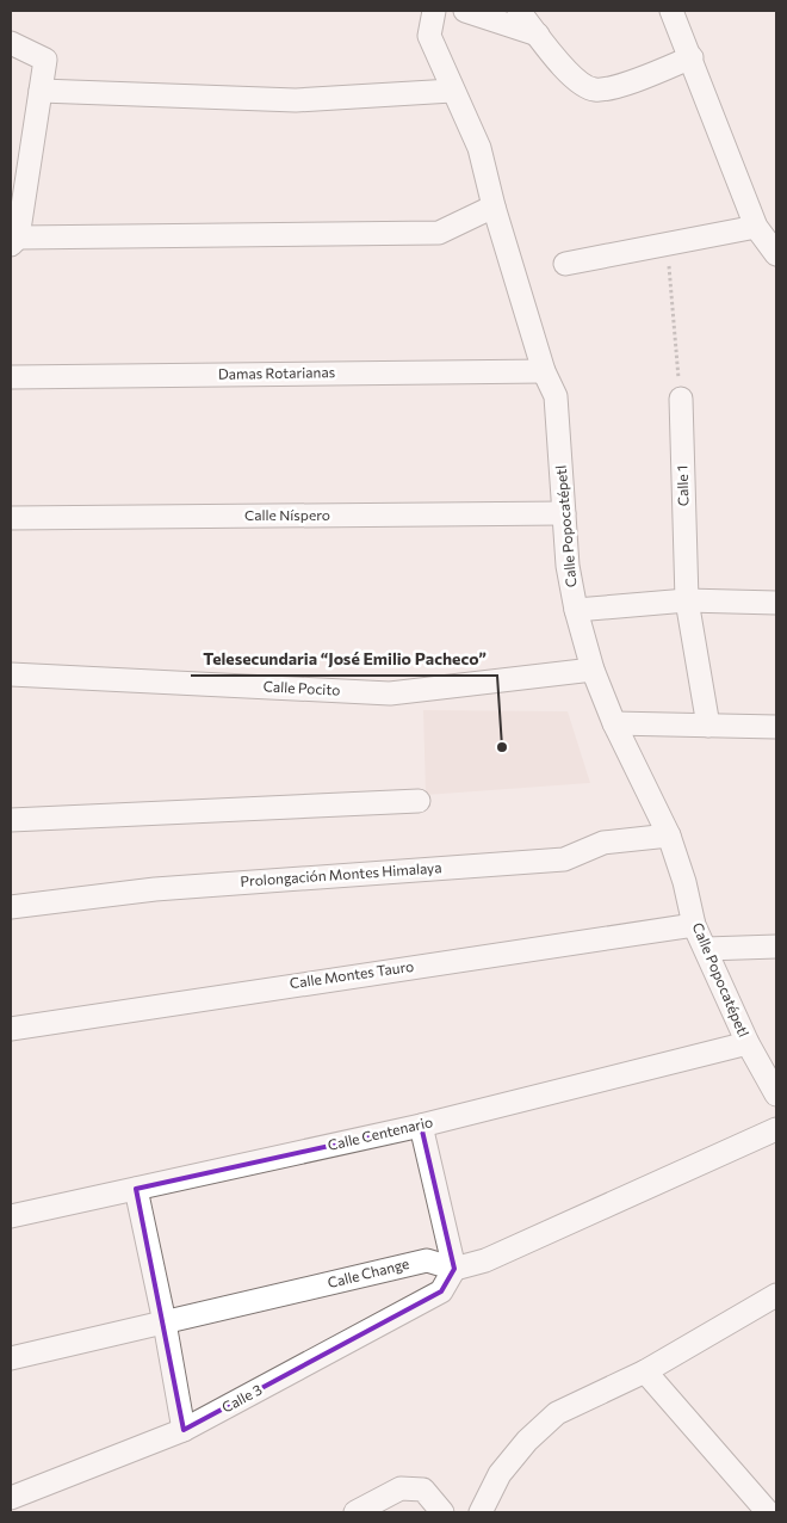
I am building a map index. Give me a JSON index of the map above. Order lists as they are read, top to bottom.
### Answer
{
  "streets": {
    "street": [
      "Damas Rotarianas",
      "Calle 1",
      "Calle Níspero",
      "Calle Popocatépetl",
      "Calle Pocito",
      "Prolongación Montes Himalaya",
      "Calle Montes Tauro",
      "Calle Centenario",
      "Calle Change",
      "Calle 3"
    ]
  },
  "crossings": [
    ["Damas Rotarianas", "Calle Popocatépetl"],
    ["Calle Níspero", "Calle Popocatépetl"],
    ["Calle Popocatépetl", "Calle Pocito"],
    ["Calle Popocatépetl", "Prolongación Montes Himalaya"],
    ["Calle Popocatépetl", "Calle Montes Tauro"],
    ["Calle Popocatépetl", "Calle Centenario"],
    ["Calle Change", "Calle 3"]
  ],
  "places": ["Telesecundaria “José Emilio Pacheco”"]
}
